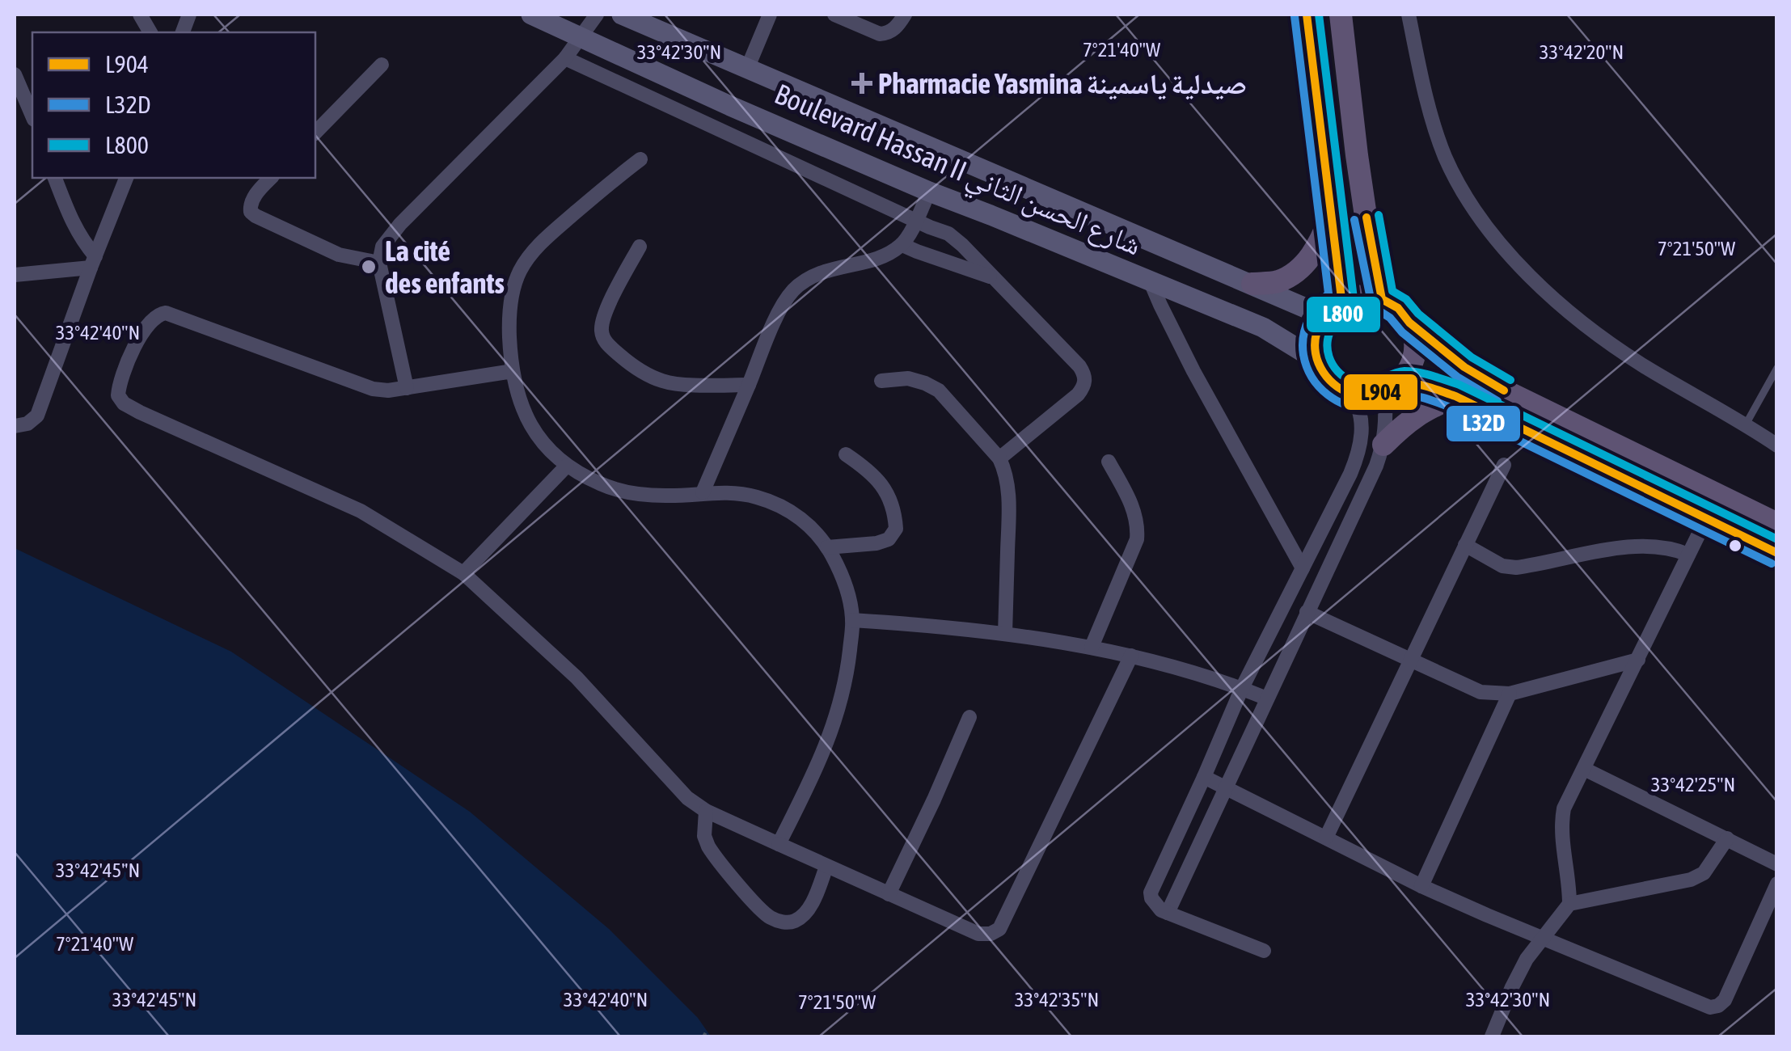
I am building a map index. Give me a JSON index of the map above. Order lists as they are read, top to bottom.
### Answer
{
  "streets": {
    "main road": ["Boulevard Hassan II شارع الحسن الثاني"]
  },
  "places": {
    "health": ["Pharmacie Yasmina صيدلية ياسمينة"],
    "other": ["La cité des enfants"]
  },
  "lines": ["transit line L904", "transit line L800", "transit line L32D"],
  "legend": ["L904", "L32D", "L800"],
  "coordinates": [
    "7°21'40\"W",
    "33°42'20\"N",
    "33°42'30\"N",
    "7°21'50\"W",
    "33°42'40\"N",
    "33°42'25\"N",
    "33°42'45\"N",
    "33°42'35\"N"
  ]
}
